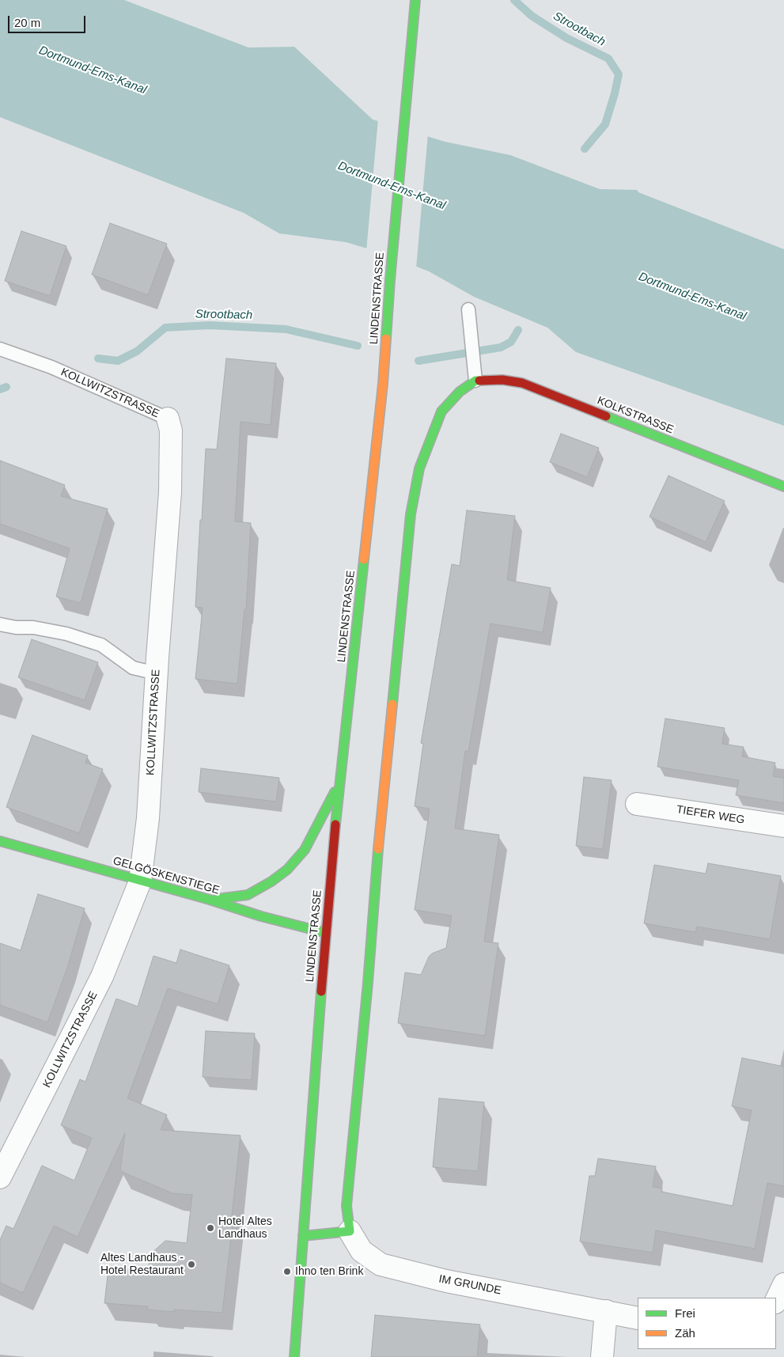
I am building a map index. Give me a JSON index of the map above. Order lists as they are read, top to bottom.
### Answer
{
  "streets": {
    "street": [
      "LINDENSTRASSE",
      "KOLLWITZSTRASSE",
      "KOLKSTRASSE",
      "TIEFER WEG",
      "GELGÖSKENSTIEGE",
      "IM GRUNDE"
    ]
  },
  "crossings": [
    ["LINDENSTRASSE", "GELGÖSKENSTIEGE"],
    ["KOLLWITZSTRASSE", "GELGÖSKENSTIEGE"]
  ],
  "water": ["Strootbach", "Dortmund-Ems-Kanal"],
  "places": ["Hotel Altes Landhaus", "Altes Landhaus - Hotel Restaurant", "Ihno ten Brink"],
  "legend": ["Frei", "Zäh"],
  "scale_bar": "20 m"
}
